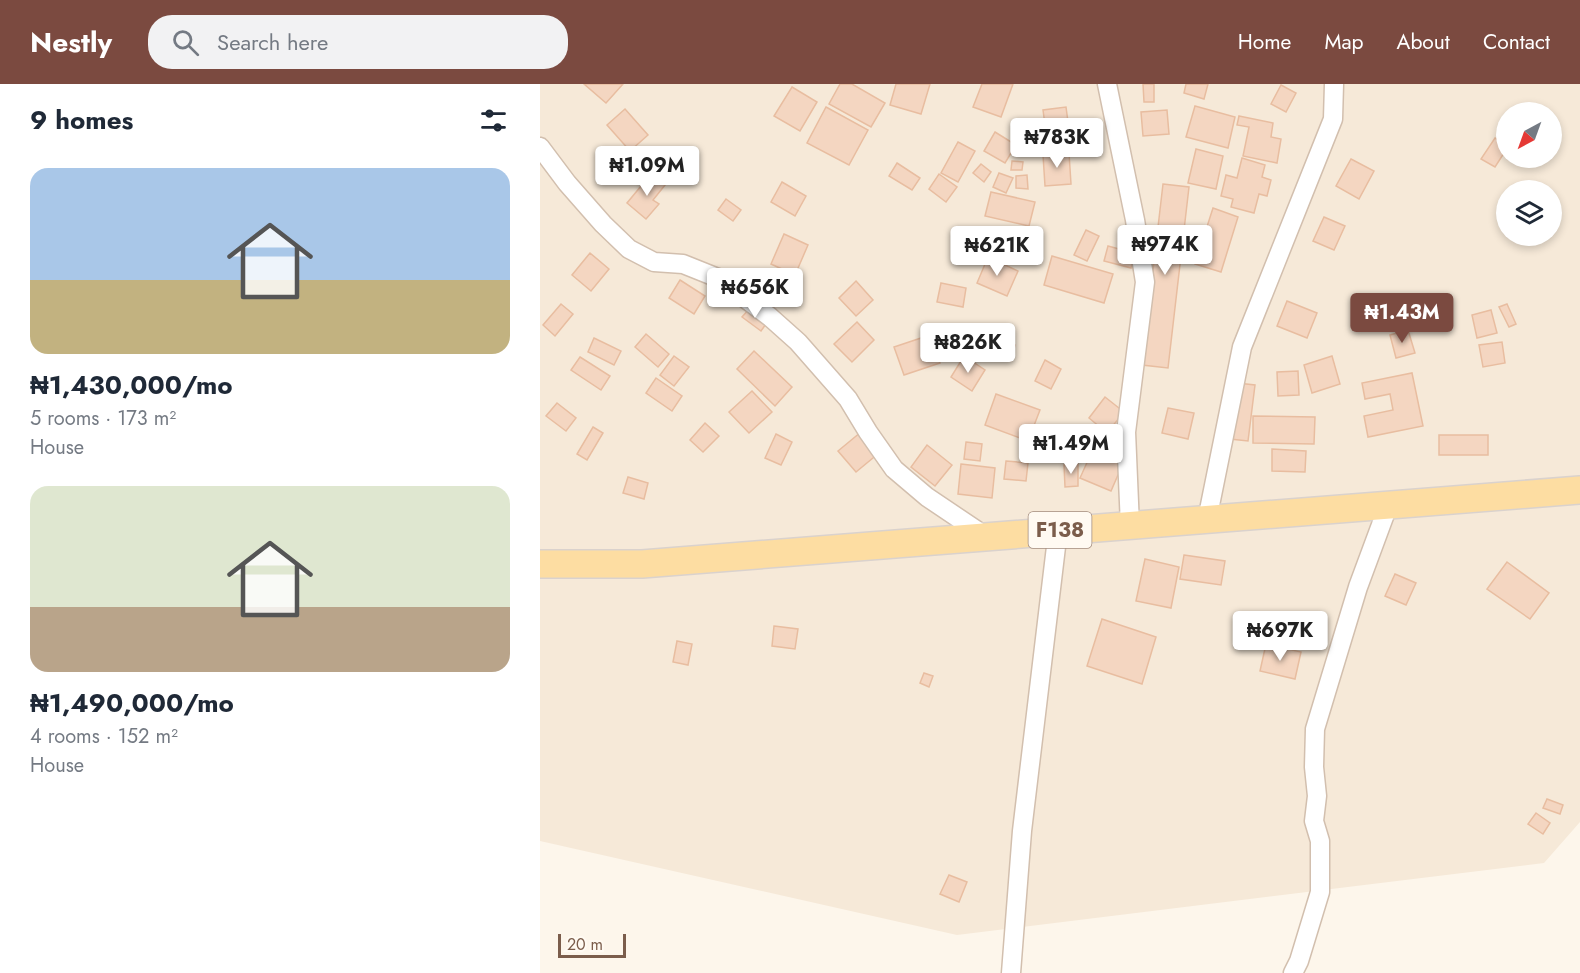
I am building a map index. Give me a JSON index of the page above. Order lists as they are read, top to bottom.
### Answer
{
  "streets": {
    "main road": ["F138"]
  },
  "scale_bar": "20 m",
  "north": "bottom left",
  "page": {
    "header": "Nestly",
    "search": "Search here",
    "nav": [
      "Home",
      "Map",
      "About",
      "Contact"
    ],
    "heading": "9 homes",
    "price": [
      "₦783K",
      "₦1.09M",
      "₦974K",
      "₦621K",
      "₦656K",
      "₦1.43M",
      "₦826K",
      "₦1.49M",
      "₦697K"
    ],
    "list": [
      {
        "name": "₦1,430,000/mo",
        "note": "5 rooms · 173 m² · House"
      },
      {
        "name": "₦1,490,000/mo",
        "note": "4 rooms · 152 m² · House"
      }
    ],
    "scale": "20 m"
  }
}
